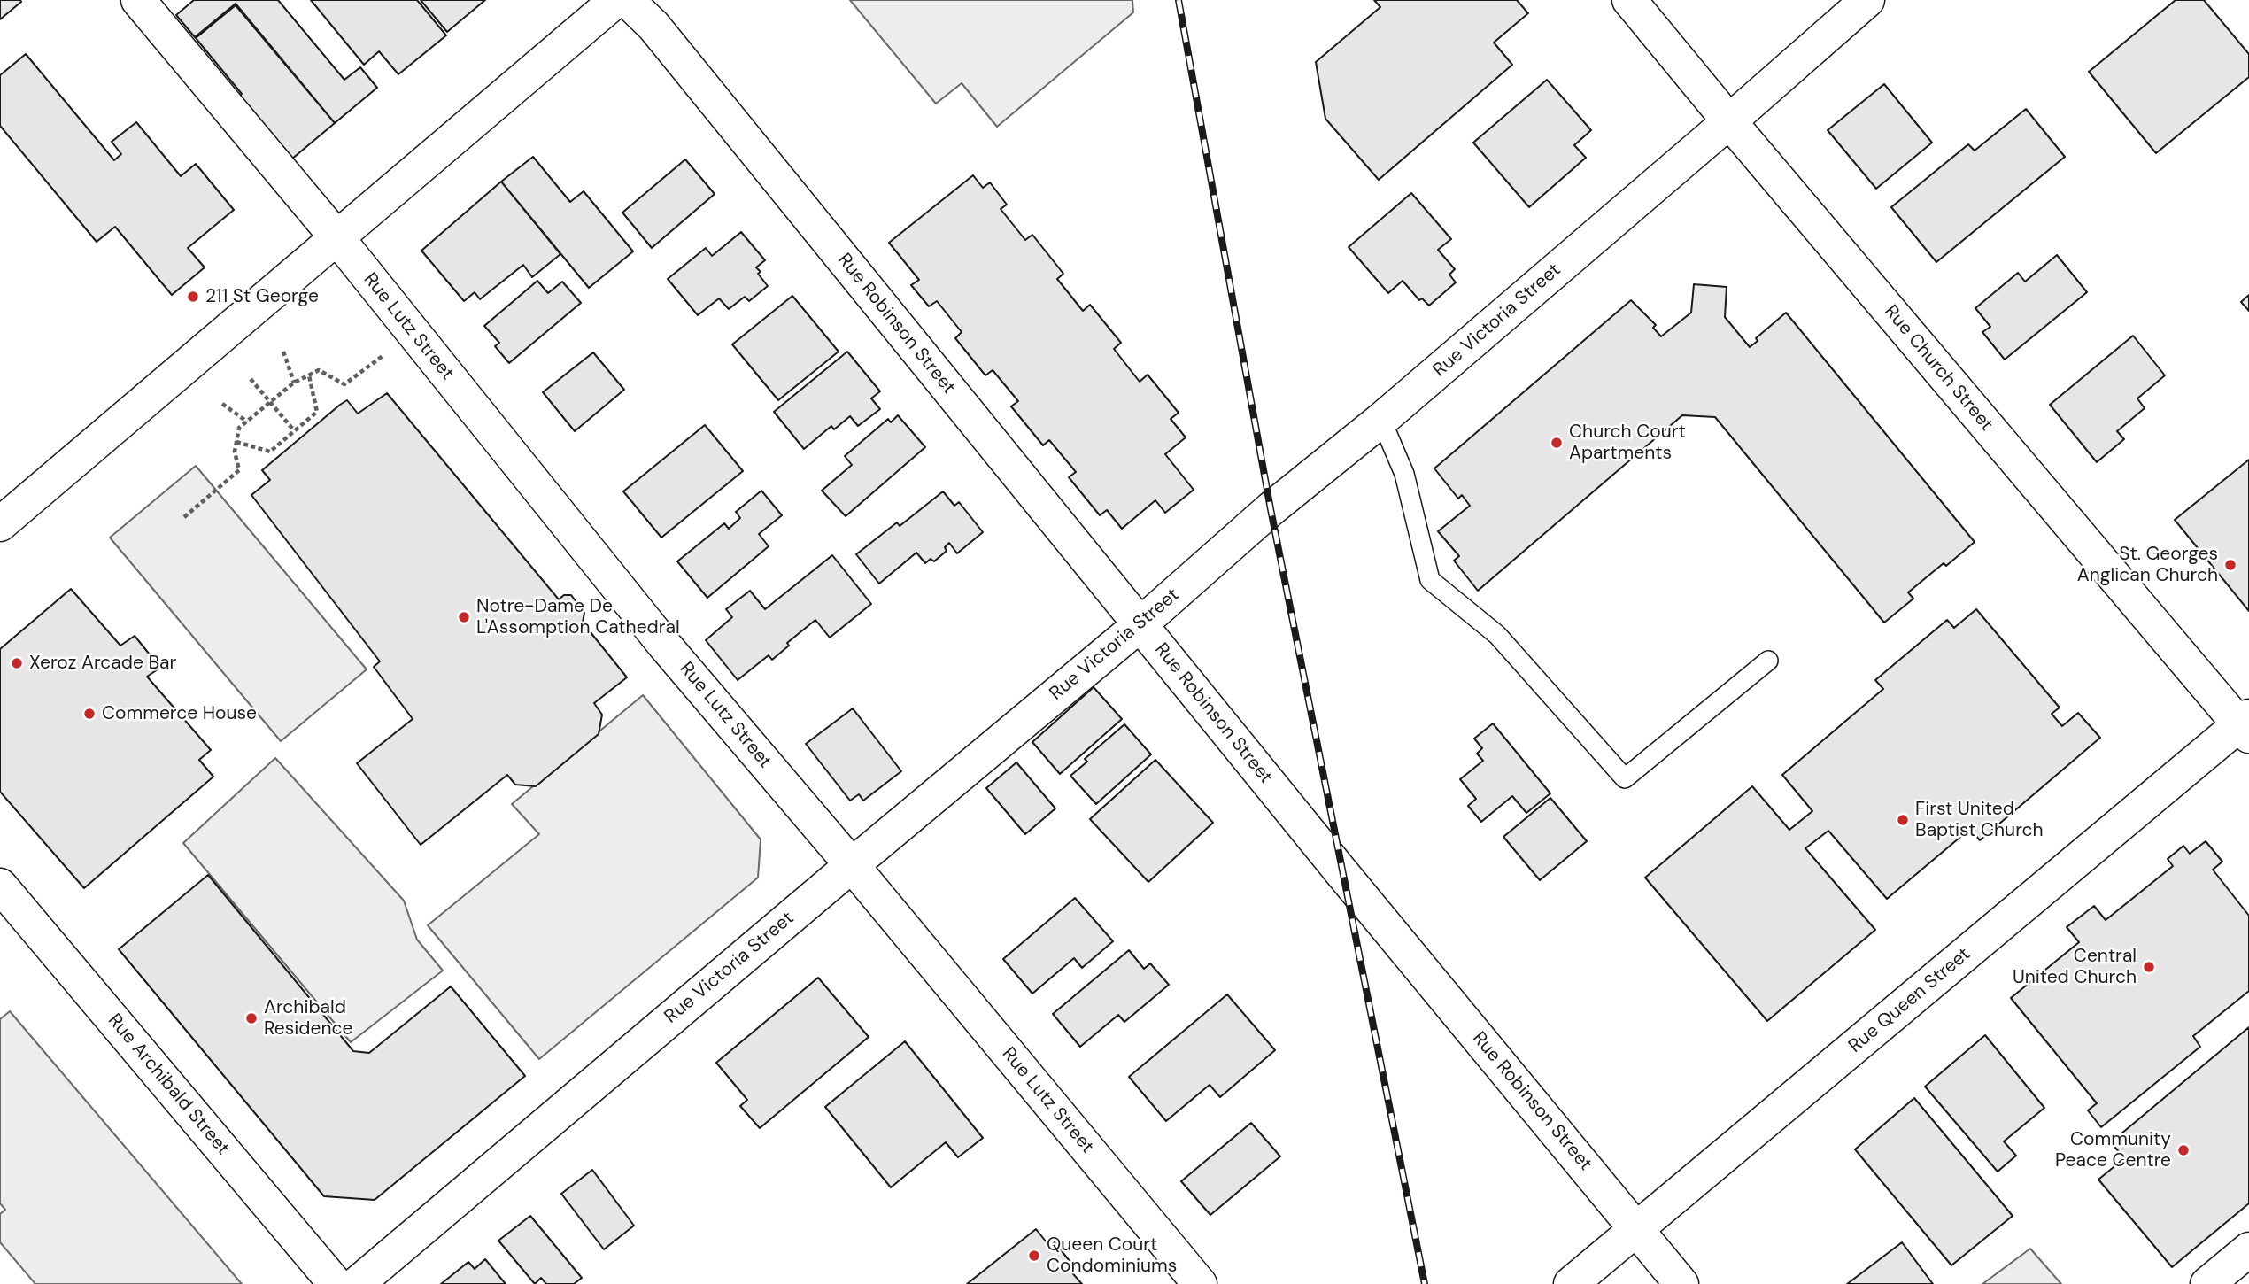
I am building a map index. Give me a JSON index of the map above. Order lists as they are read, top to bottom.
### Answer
{
  "streets": {
    "street": [
      "Rue Victoria Street",
      "Rue Robinson Street",
      "Rue Lutz Street",
      "Rue Church Street",
      "Rue Queen Street",
      "Rue Archibald Street"
    ]
  },
  "crossings": [
    ["Rue Victoria Street", "Rue Robinson Street"],
    ["Rue Victoria Street", "Rue Lutz Street"],
    ["Rue Victoria Street", "Rue Church Street"],
    ["Rue Robinson Street", "Rue Queen Street"],
    ["Rue Church Street", "Rue Queen Street"]
  ],
  "places": [
    "211 St George",
    "Church Court Apartments",
    "St. Georges Anglican Church",
    "Notre-Dame De L'Assomption Cathedral",
    "Xeroz Arcade Bar",
    "Commerce House",
    "First United Baptist Church",
    "Central United Church",
    "Archibald Residence",
    "Community Peace Centre",
    "Queen Court Condominiums"
  ]
}
